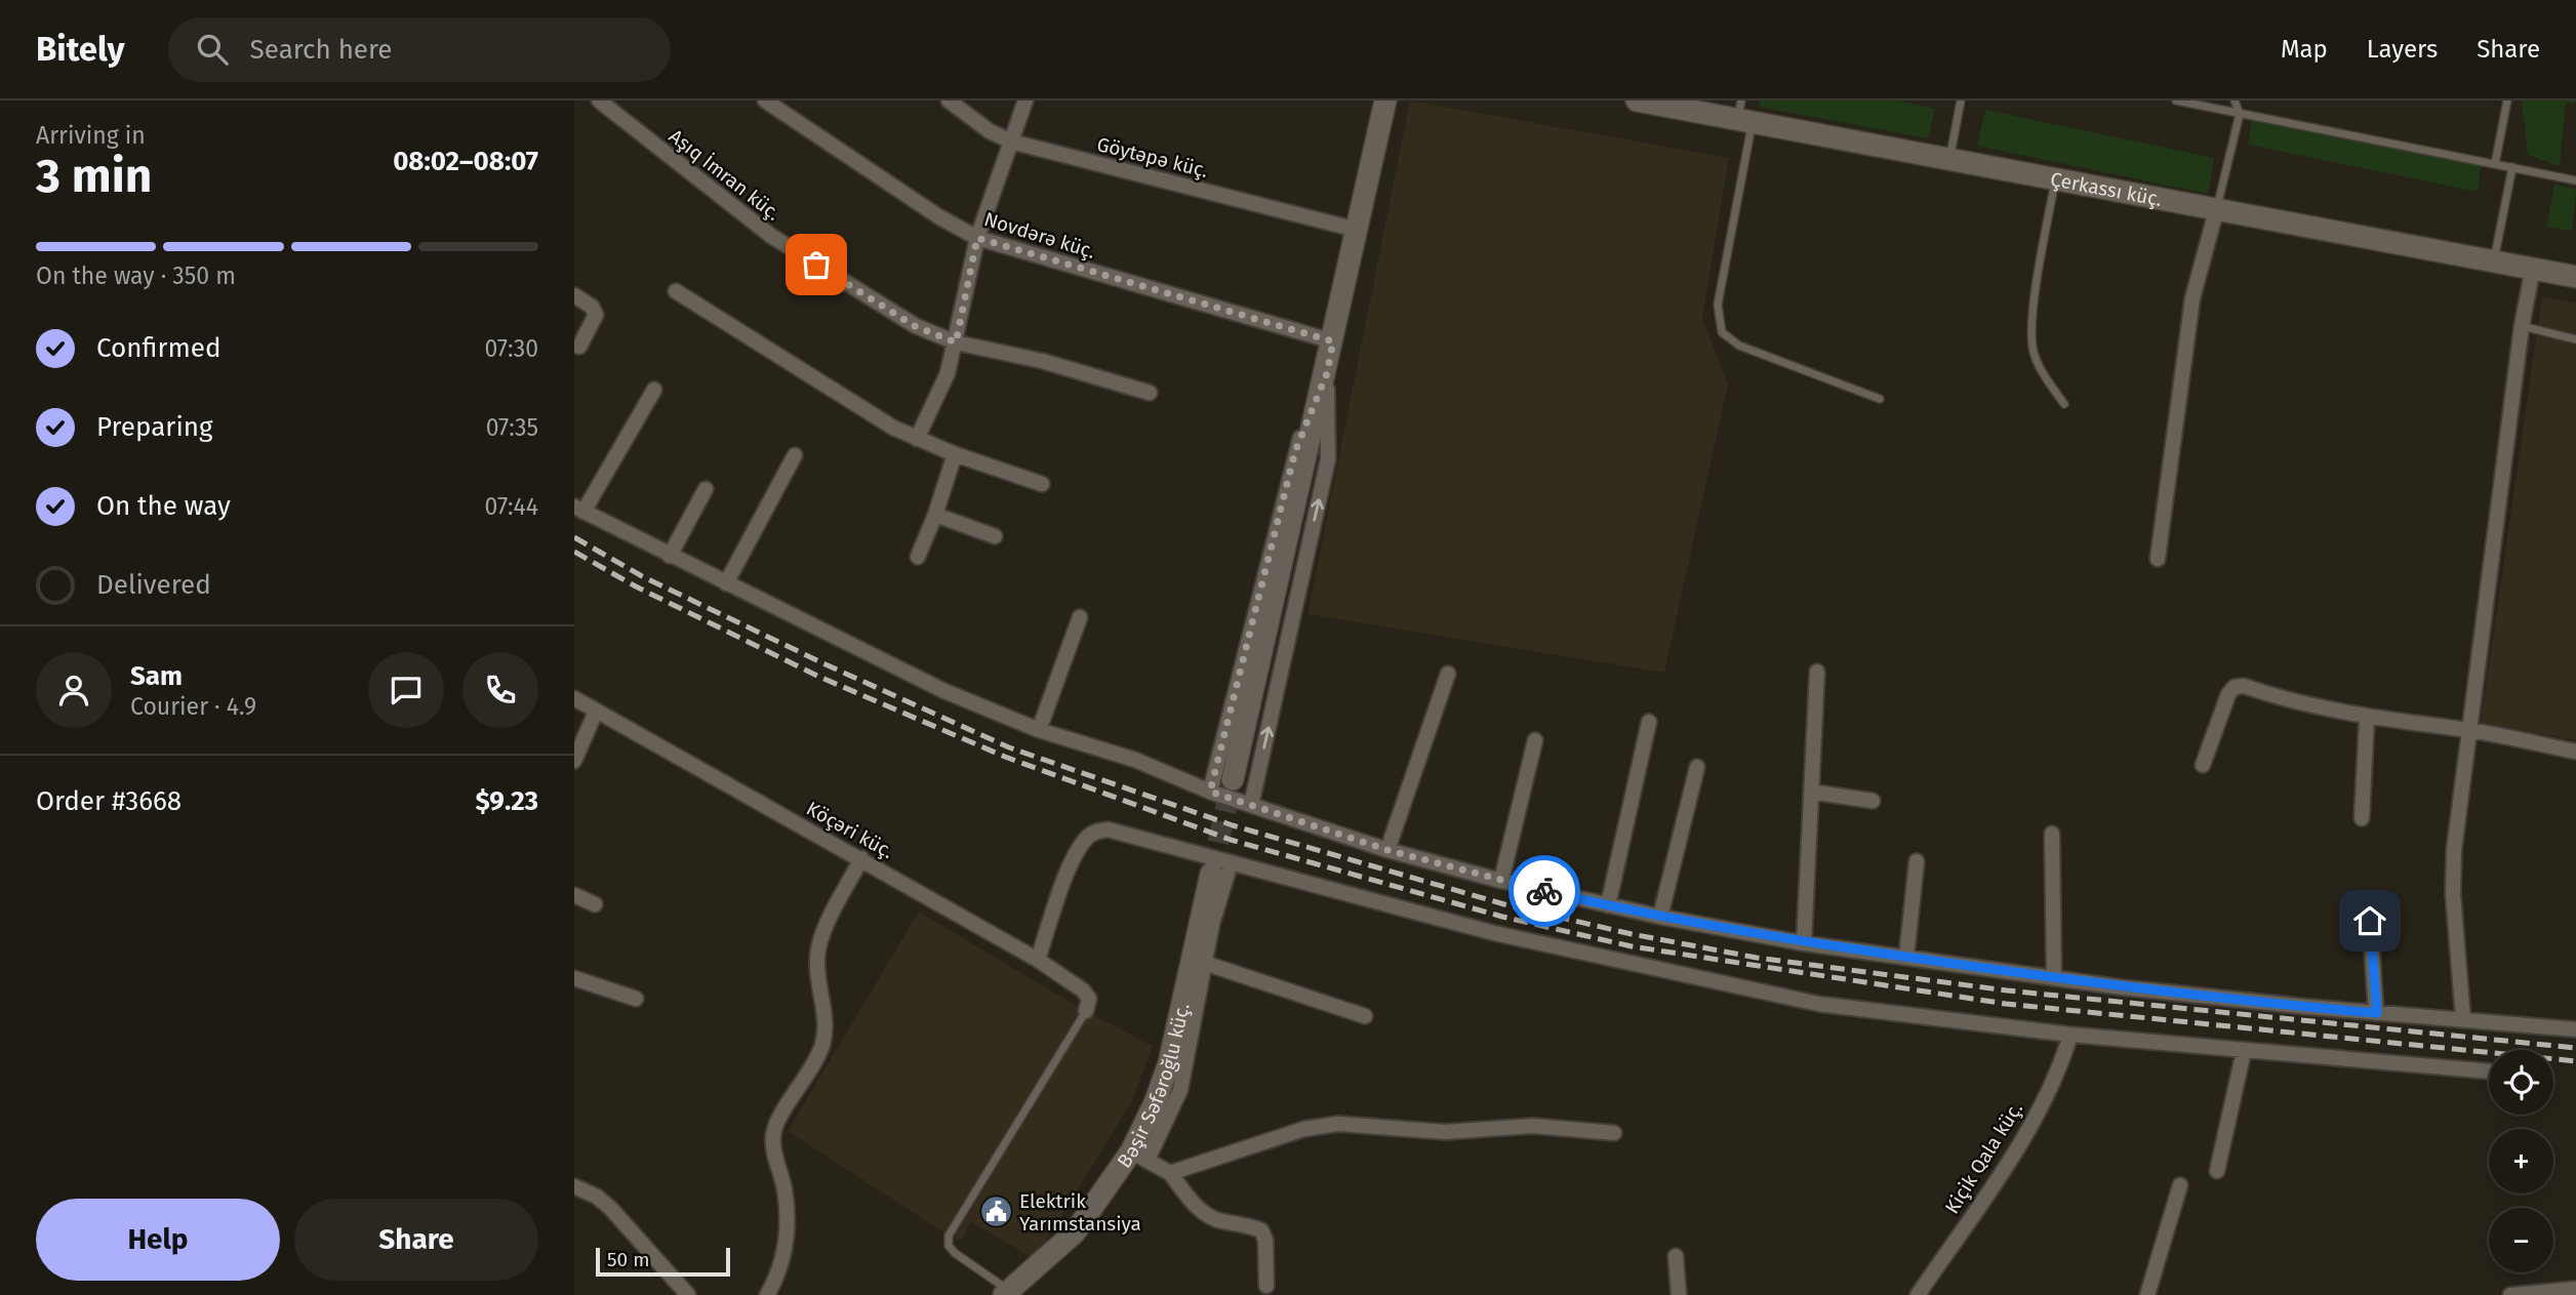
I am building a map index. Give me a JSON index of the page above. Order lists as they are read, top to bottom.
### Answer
{
  "streets": {
    "street": [
      "Göytəpə küç.",
      "Aşıq İmran küç.",
      "Çerkassı küç.",
      "Novdərə küç.",
      "Köçəri küç.",
      "Bəşir Səfəroğlu küç.",
      "Kiçik Qala küç."
    ]
  },
  "places": {
    "public building": ["Elektrik Yarımstansiya"]
  },
  "scale_bar": "50 m",
  "page": {
    "header": "Bitely",
    "search": "Search here",
    "nav": ["Map", "Layers", "Share"],
    "heading": ["3 min", "Arriving in", "08:02–08:07"],
    "panel": [
      "Sam",
      "Courier · 4.9",
      "Order #3668",
      "$9.23"
    ],
    "bar": "On the way · 350 m",
    "list": [
      ["Confirmed", "07:30"],
      ["Preparing", "07:35"],
      ["On the way", "07:44"],
      "Delivered"
    ],
    "map_buttons": ["+", "−"],
    "buttons": ["Help", "Share"],
    "scale": "50 m"
  }
}
